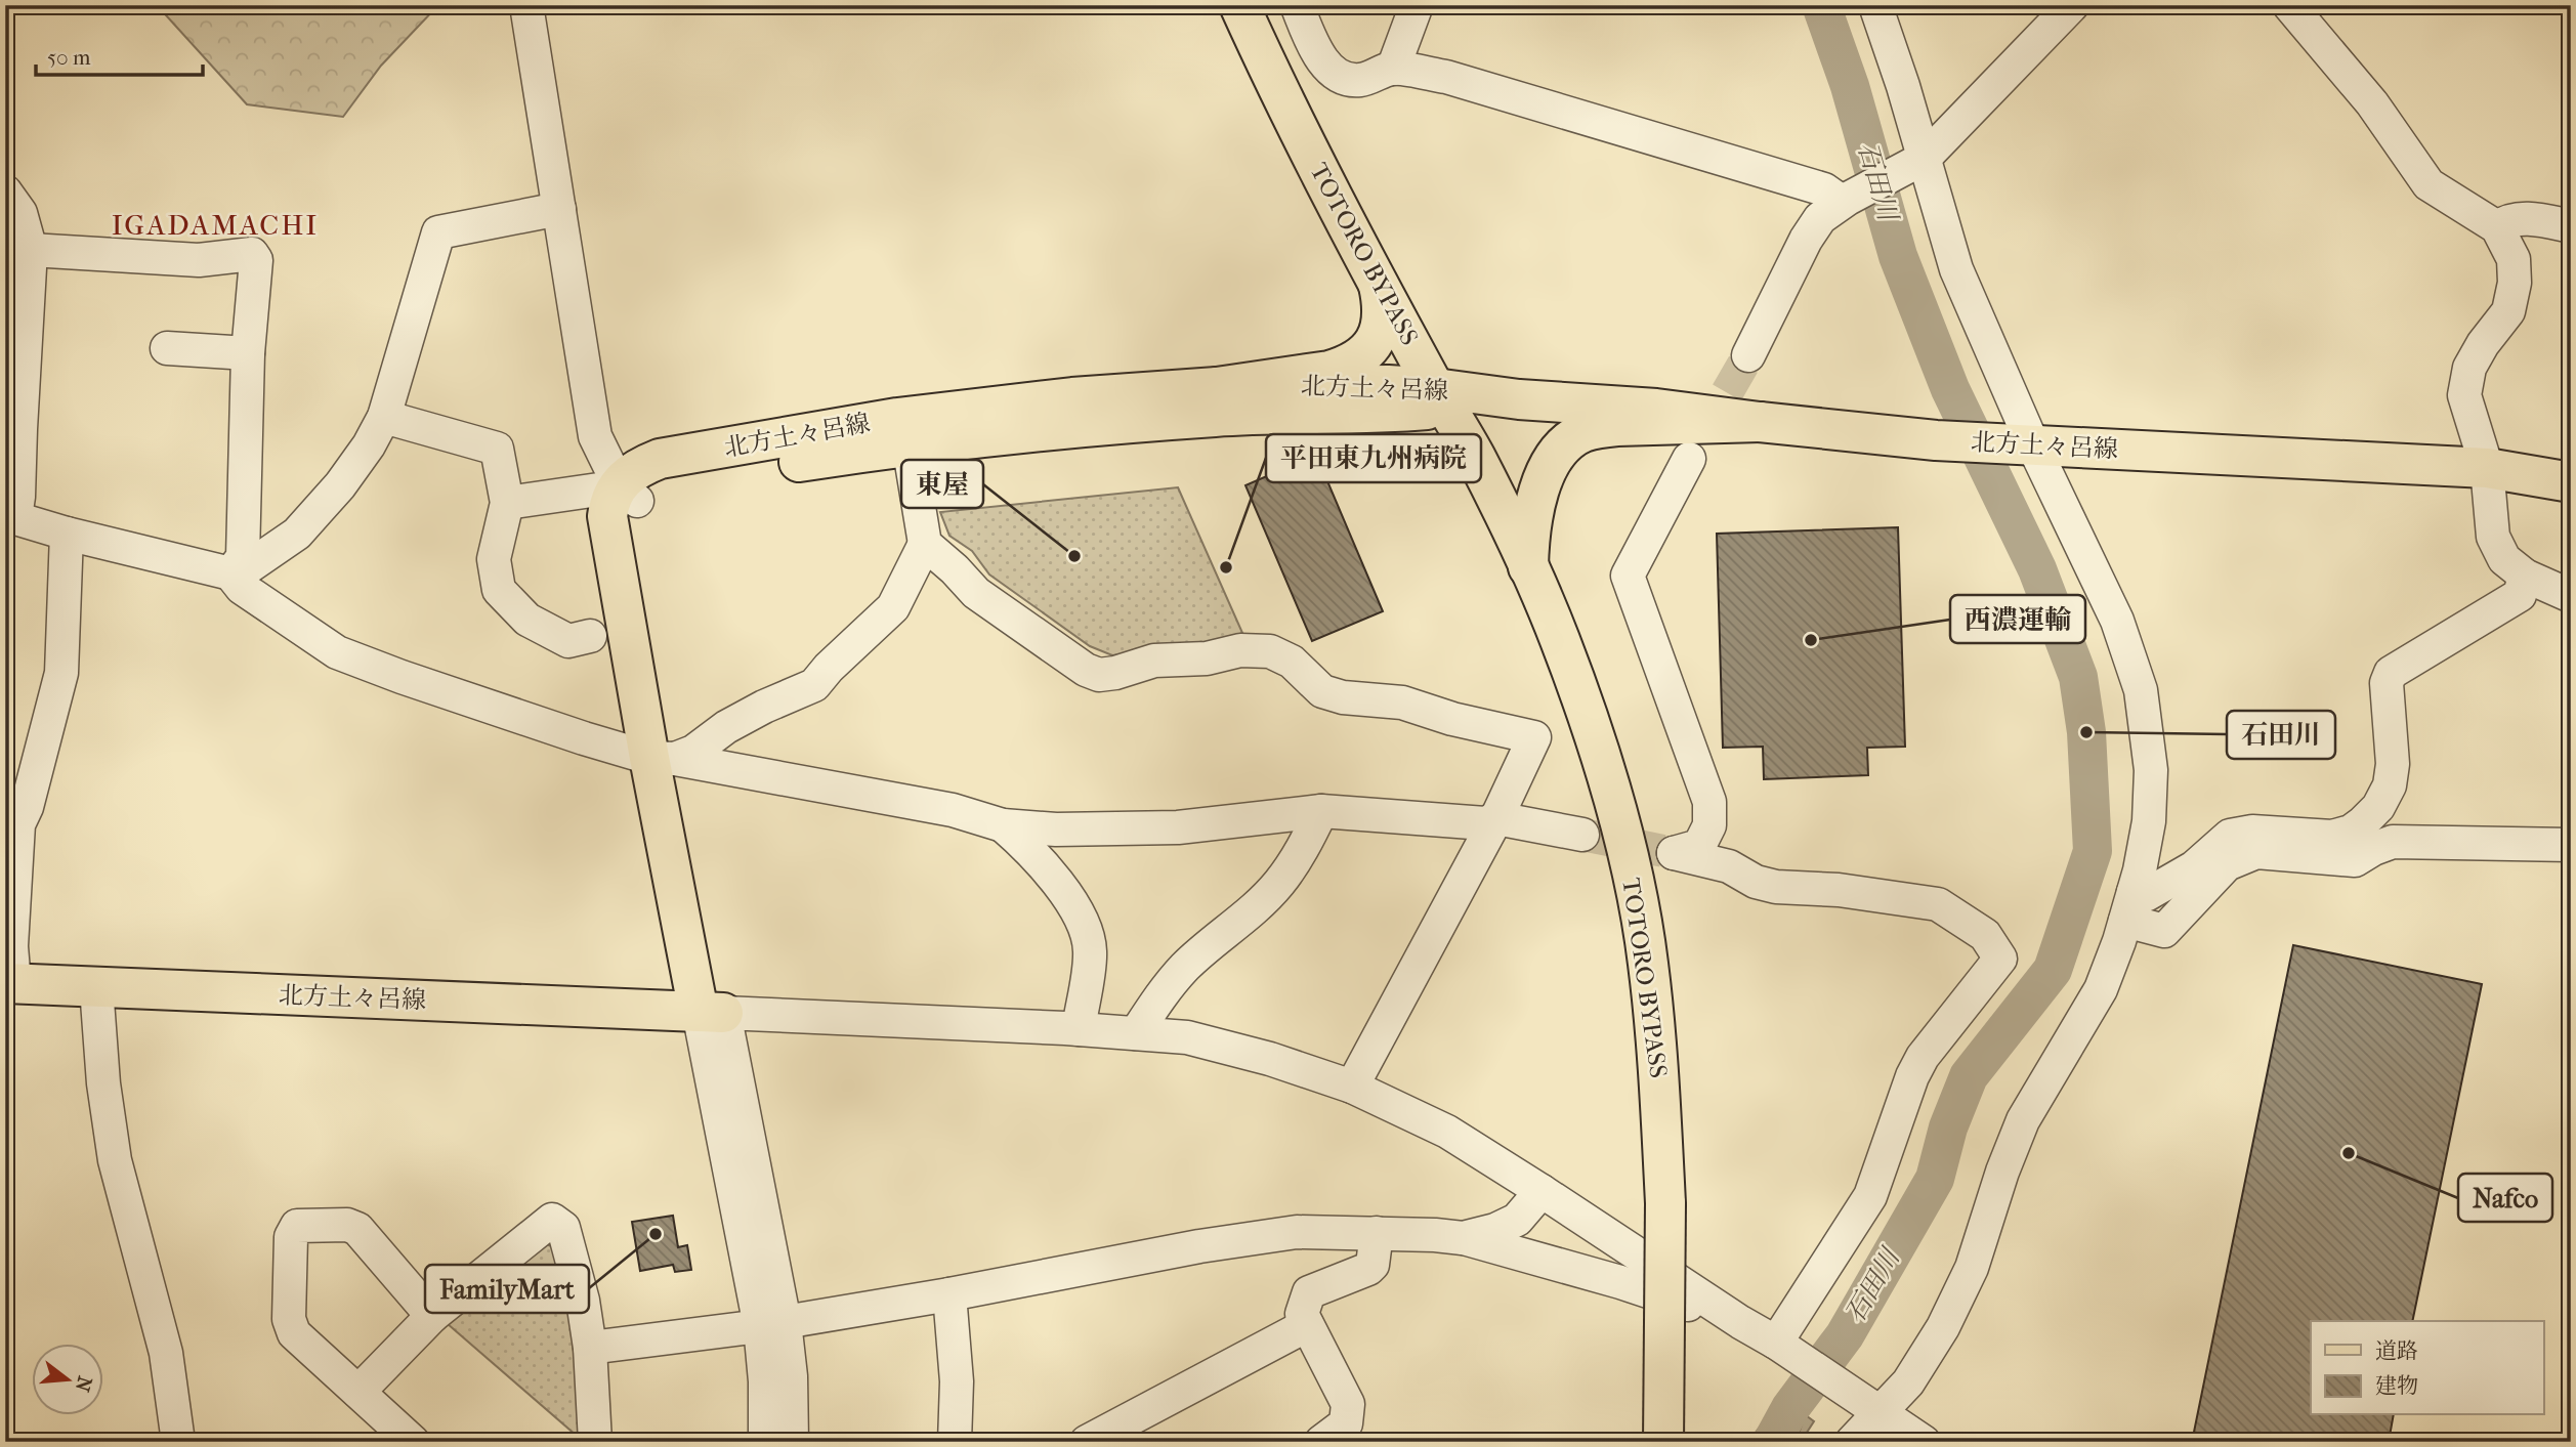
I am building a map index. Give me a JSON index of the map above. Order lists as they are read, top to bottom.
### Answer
{
  "streets": {
    "main road": ["TOTORO BYPASS", "北方土々呂線"]
  },
  "crossings": [
    ["TOTORO BYPASS", "北方土々呂線"]
  ],
  "districts": ["IGADAMACHI"],
  "water": ["石田川"],
  "places": [
    "東屋",
    "平田東九州病院",
    "西濃運輸",
    "石田川",
    "Nafco",
    "FamilyMart"
  ],
  "legend": ["道路", "建物"],
  "scale_bar": "50 m",
  "north": "right"
}
